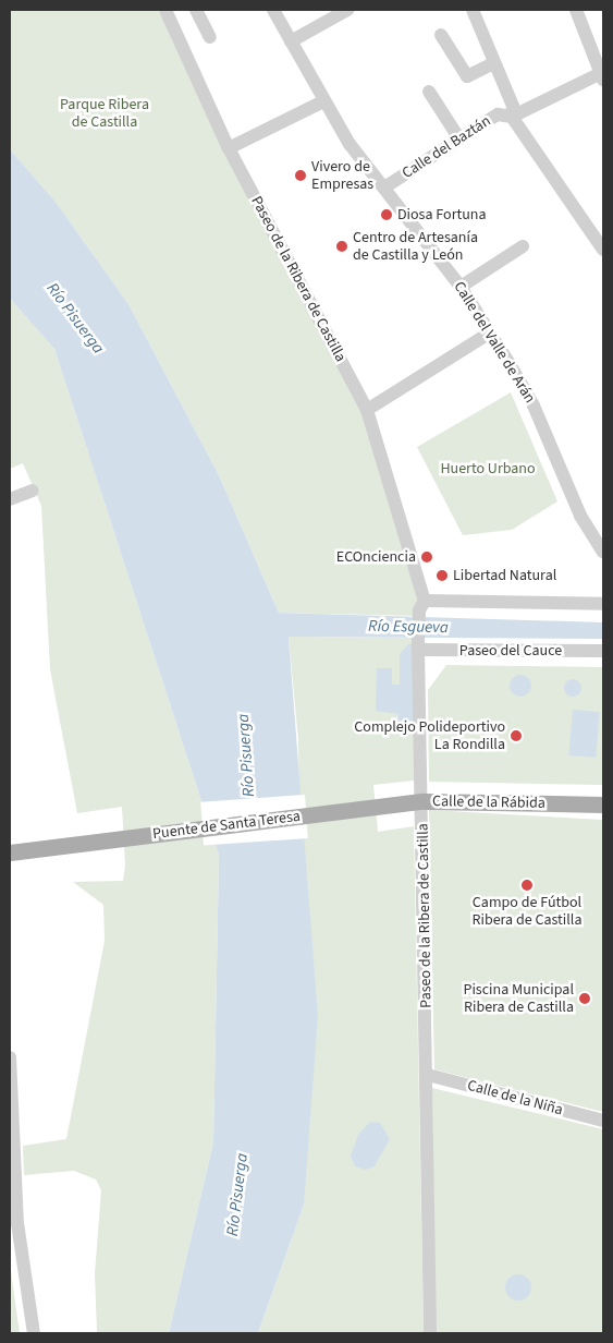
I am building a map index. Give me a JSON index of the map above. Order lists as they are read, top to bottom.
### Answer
{
  "streets": {
    "main road": ["Calle de la Rábida", "Puente de Santa Teresa"],
    "street": [
      "Calle del Baztán",
      "Paseo de la Ribera de Castilla",
      "Calle del Valle de Arán",
      "Paseo del Cauce",
      "Calle de la Niña"
    ]
  },
  "crossings": [
    ["Calle del Baztán", "Calle del Valle de Arán"],
    ["Paseo de la Ribera de Castilla", "Paseo del Cauce"],
    ["Paseo de la Ribera de Castilla", "Calle de la Rábida"],
    ["Paseo de la Ribera de Castilla", "Calle de la Niña"],
    ["Calle de la Rábida", "Puente de Santa Teresa"]
  ],
  "water": ["Río Pisuerga", "Río Esgueva"],
  "parks": ["Parque Ribera de Castilla", "Huerto Urbano"],
  "places": [
    "Vivero de Empresas",
    "Diosa Fortuna",
    "Centro de Artesanía de Castilla y León",
    "ECOnciencia",
    "Libertad Natural",
    "Complejo Polideportivo La Rondilla",
    "Campo de Fútbol Ribera de Castilla",
    "Piscina Municipal Ribera de Castilla"
  ]
}
